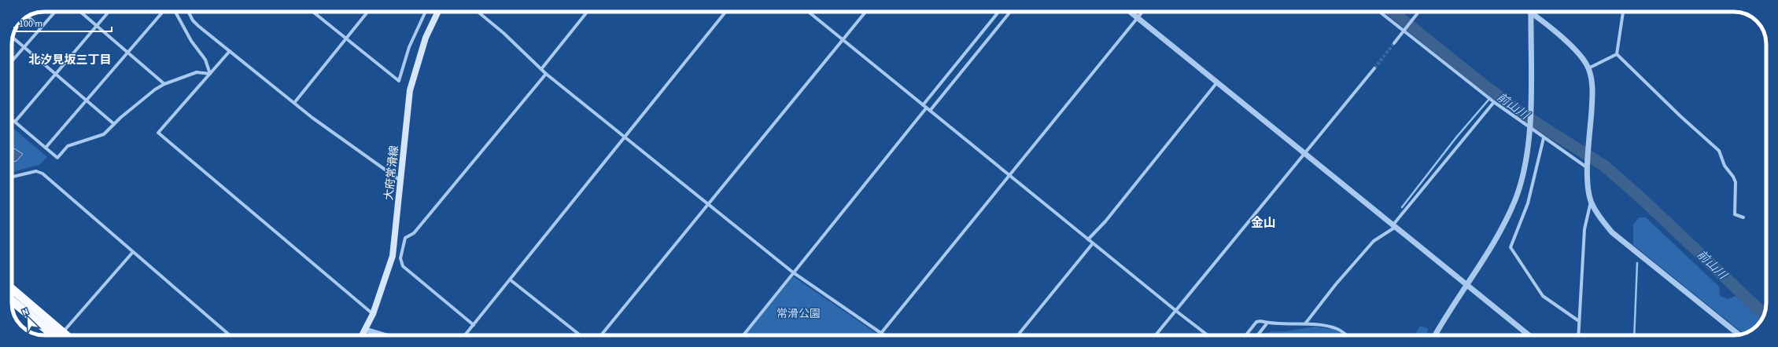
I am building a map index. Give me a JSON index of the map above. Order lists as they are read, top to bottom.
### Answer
{
  "streets": {
    "main road": ["大府常滑線"]
  },
  "districts": ["北汐見坂三丁目", "金山"],
  "water": ["前山川"],
  "parks": ["常滑公園"],
  "scale_bar": "100 m",
  "north": "top left"
}
